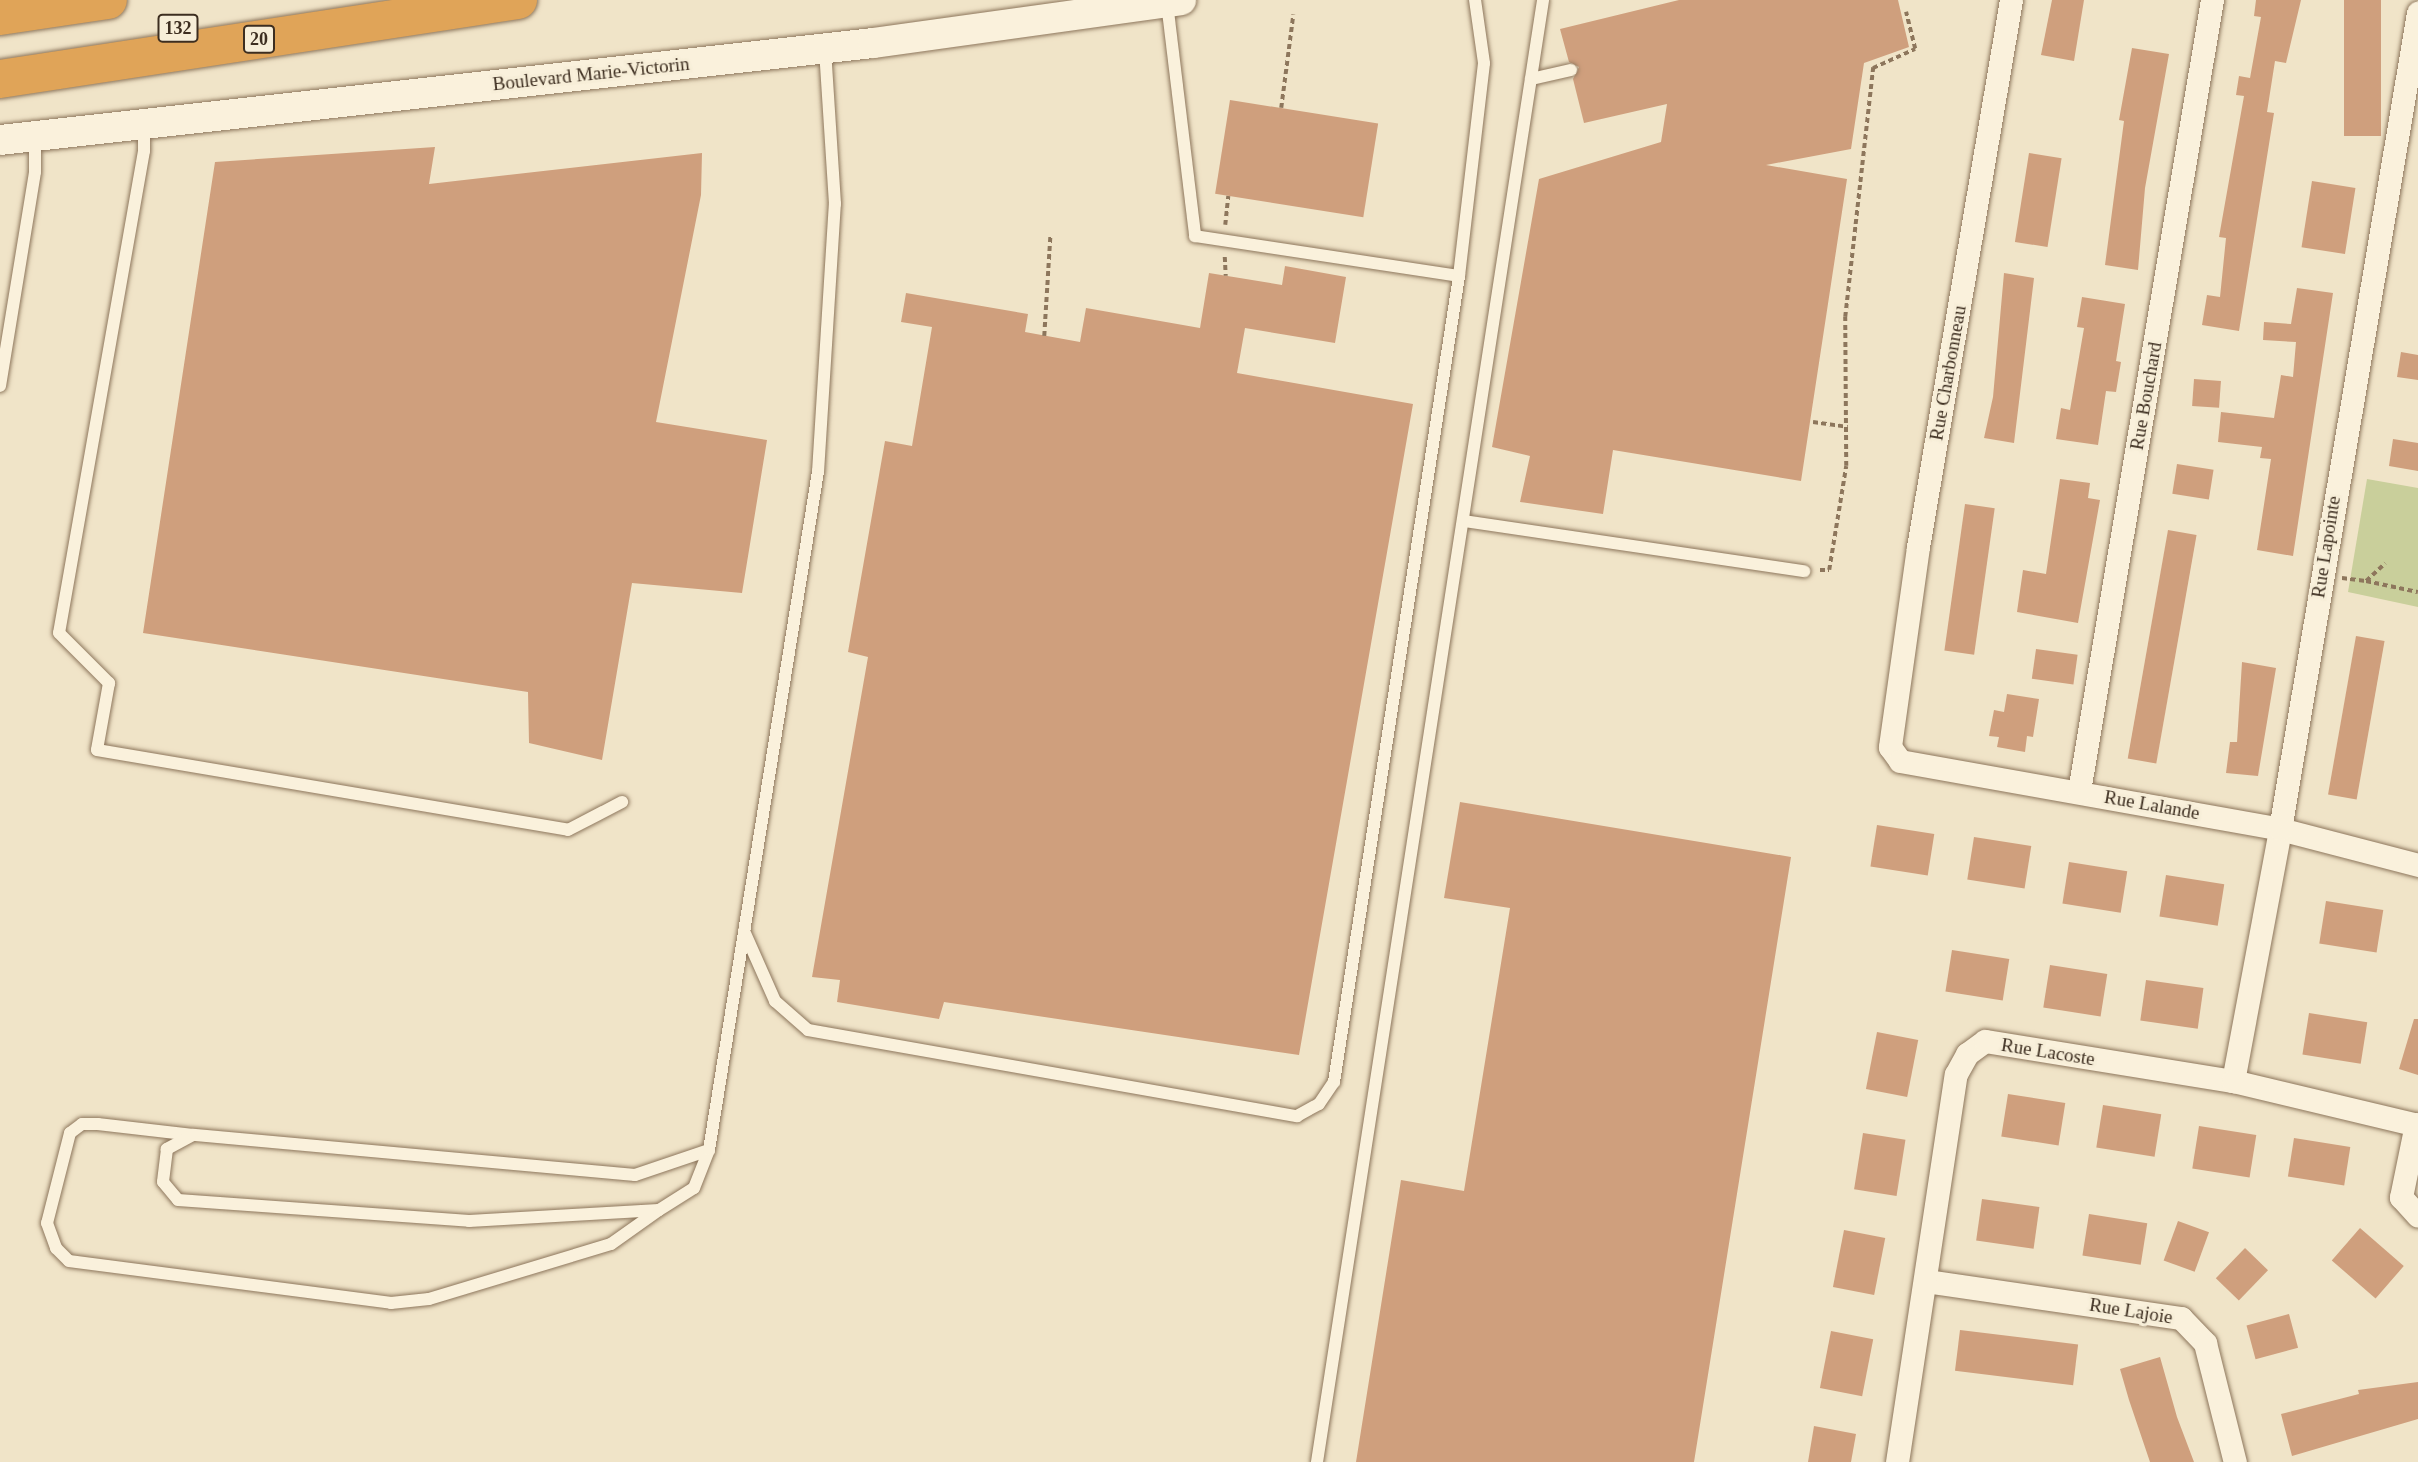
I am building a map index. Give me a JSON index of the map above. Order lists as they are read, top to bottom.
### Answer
{
  "streets": {
    "highway": ["132", "20"],
    "street": [
      "Boulevard Marie-Victorin",
      "Rue Charbonneau",
      "Rue Bouchard",
      "Rue Lapointe",
      "Rue Lalande",
      "Rue Lacoste",
      "Rue Lajoie"
    ]
  },
  "crossings": [
    ["Rue Charbonneau", "Rue Lalande"],
    ["Rue Bouchard", "Rue Lalande"],
    ["Rue Lapointe", "Rue Lalande"],
    ["Rue Lapointe", "Rue Lacoste"],
    ["Rue Lacoste", "Rue Lajoie"]
  ]
}
